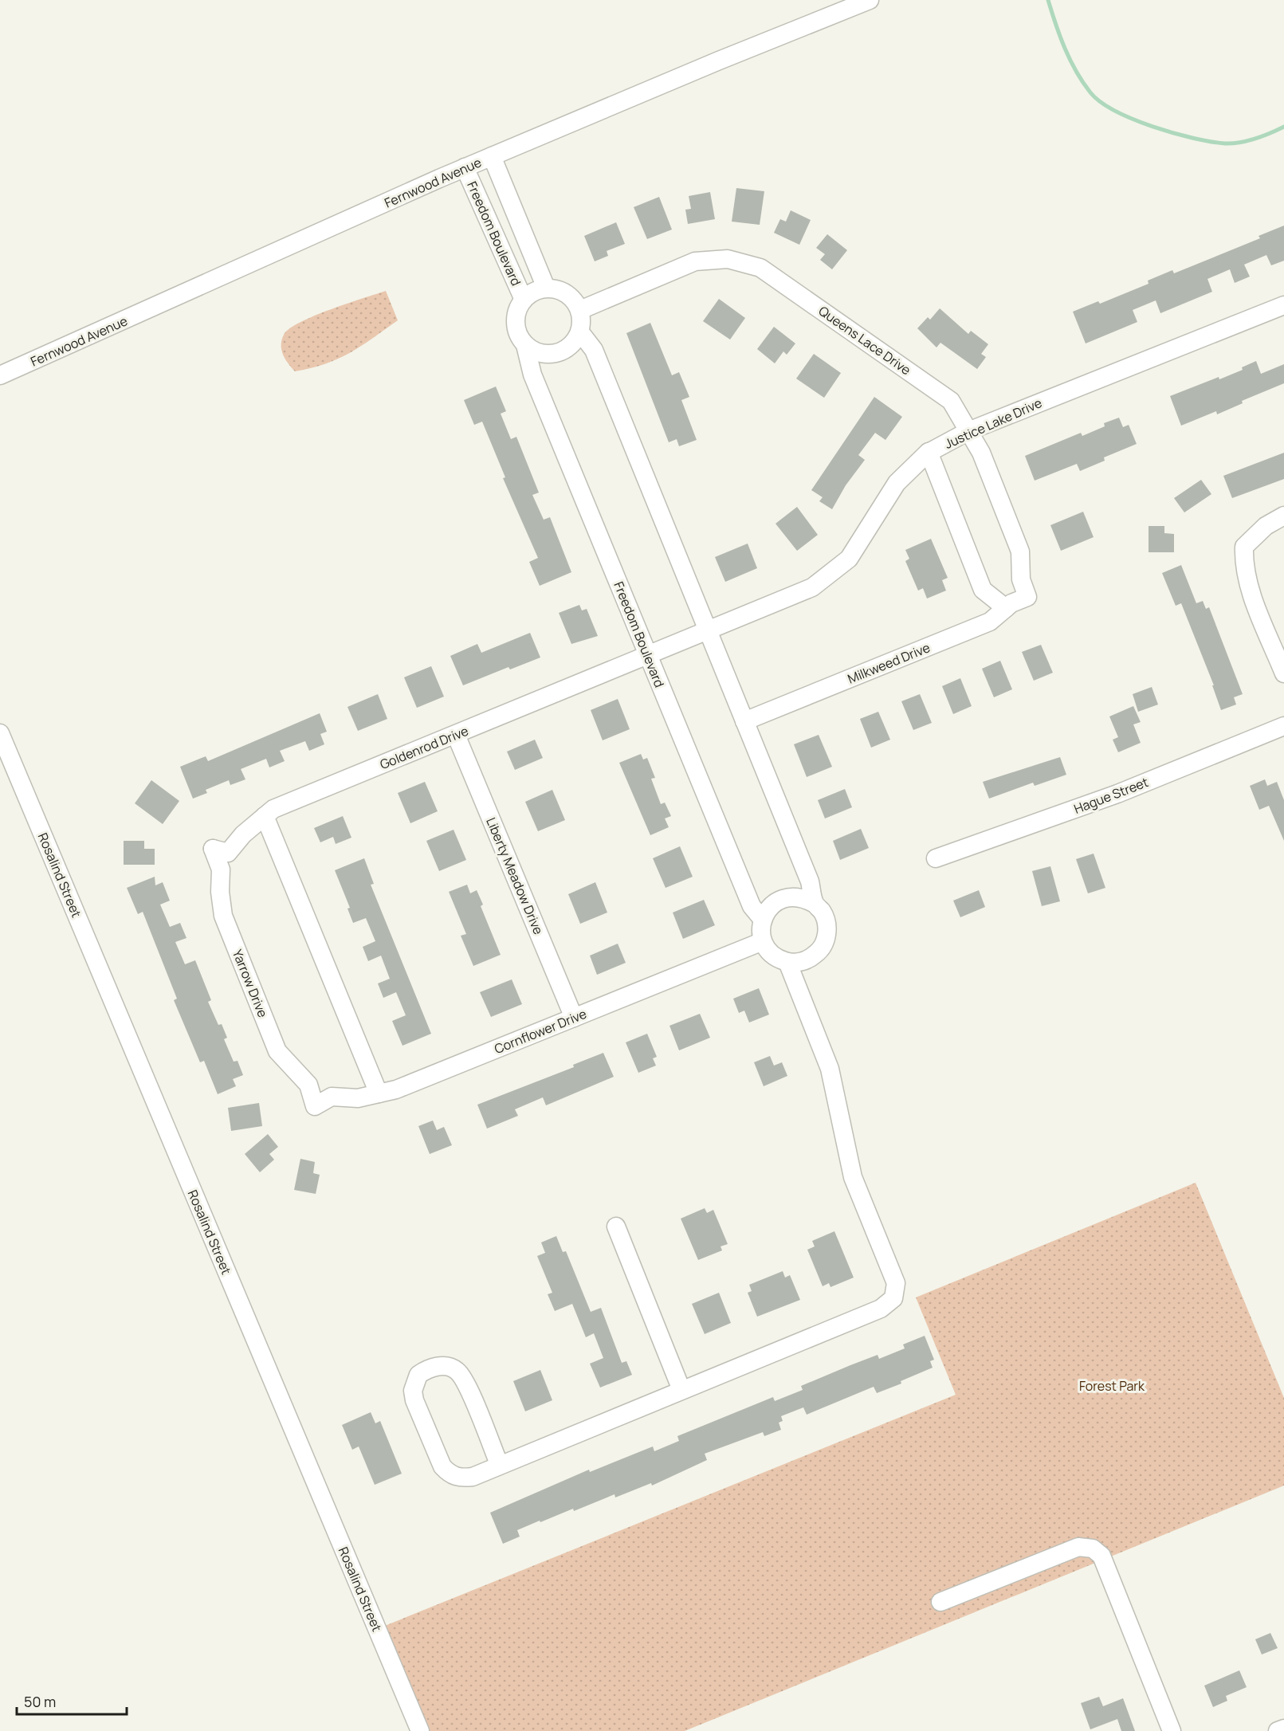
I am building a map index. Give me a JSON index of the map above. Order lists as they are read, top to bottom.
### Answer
{
  "streets": {
    "street": [
      "Fernwood Avenue",
      "Freedom Boulevard",
      "Queens Lace Drive",
      "Justice Lake Drive",
      "Milkweed Drive",
      "Goldenrod Drive",
      "Hague Street",
      "Rosalind Street",
      "Liberty Meadow Drive",
      "Yarrow Drive",
      "Cornflower Drive"
    ]
  },
  "crossings": [
    ["Fernwood Avenue", "Freedom Boulevard"],
    ["Freedom Boulevard", "Queens Lace Drive"],
    ["Freedom Boulevard", "Justice Lake Drive"],
    ["Freedom Boulevard", "Goldenrod Drive"],
    ["Freedom Boulevard", "Cornflower Drive"],
    ["Queens Lace Drive", "Justice Lake Drive"],
    ["Queens Lace Drive", "Milkweed Drive"],
    ["Justice Lake Drive", "Goldenrod Drive"],
    ["Goldenrod Drive", "Liberty Meadow Drive"],
    ["Goldenrod Drive", "Yarrow Drive"],
    ["Liberty Meadow Drive", "Cornflower Drive"],
    ["Yarrow Drive", "Cornflower Drive"]
  ],
  "parks": ["Forest Park"],
  "scale_bar": "50 m"
}
